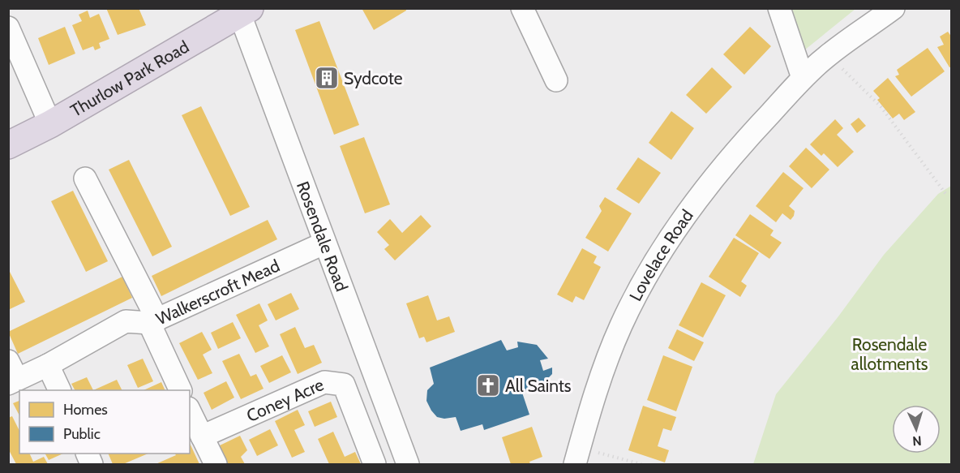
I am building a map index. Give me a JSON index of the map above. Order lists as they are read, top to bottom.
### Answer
{
  "streets": {
    "highway": ["Thurlow Park Road"],
    "street": [
      "Rosendale Road",
      "Lovelace Road",
      "Walkerscroft Mead",
      "Coney Acre"
    ]
  },
  "crossings": [
    ["Thurlow Park Road", "Rosendale Road"],
    ["Rosendale Road", "Walkerscroft Mead"]
  ],
  "parks": ["Rosendale allotments"],
  "places": {
    "building": ["Sydcote"],
    "church": ["All Saints"]
  },
  "legend": ["Homes", "Public"],
  "north": "bottom"
}
